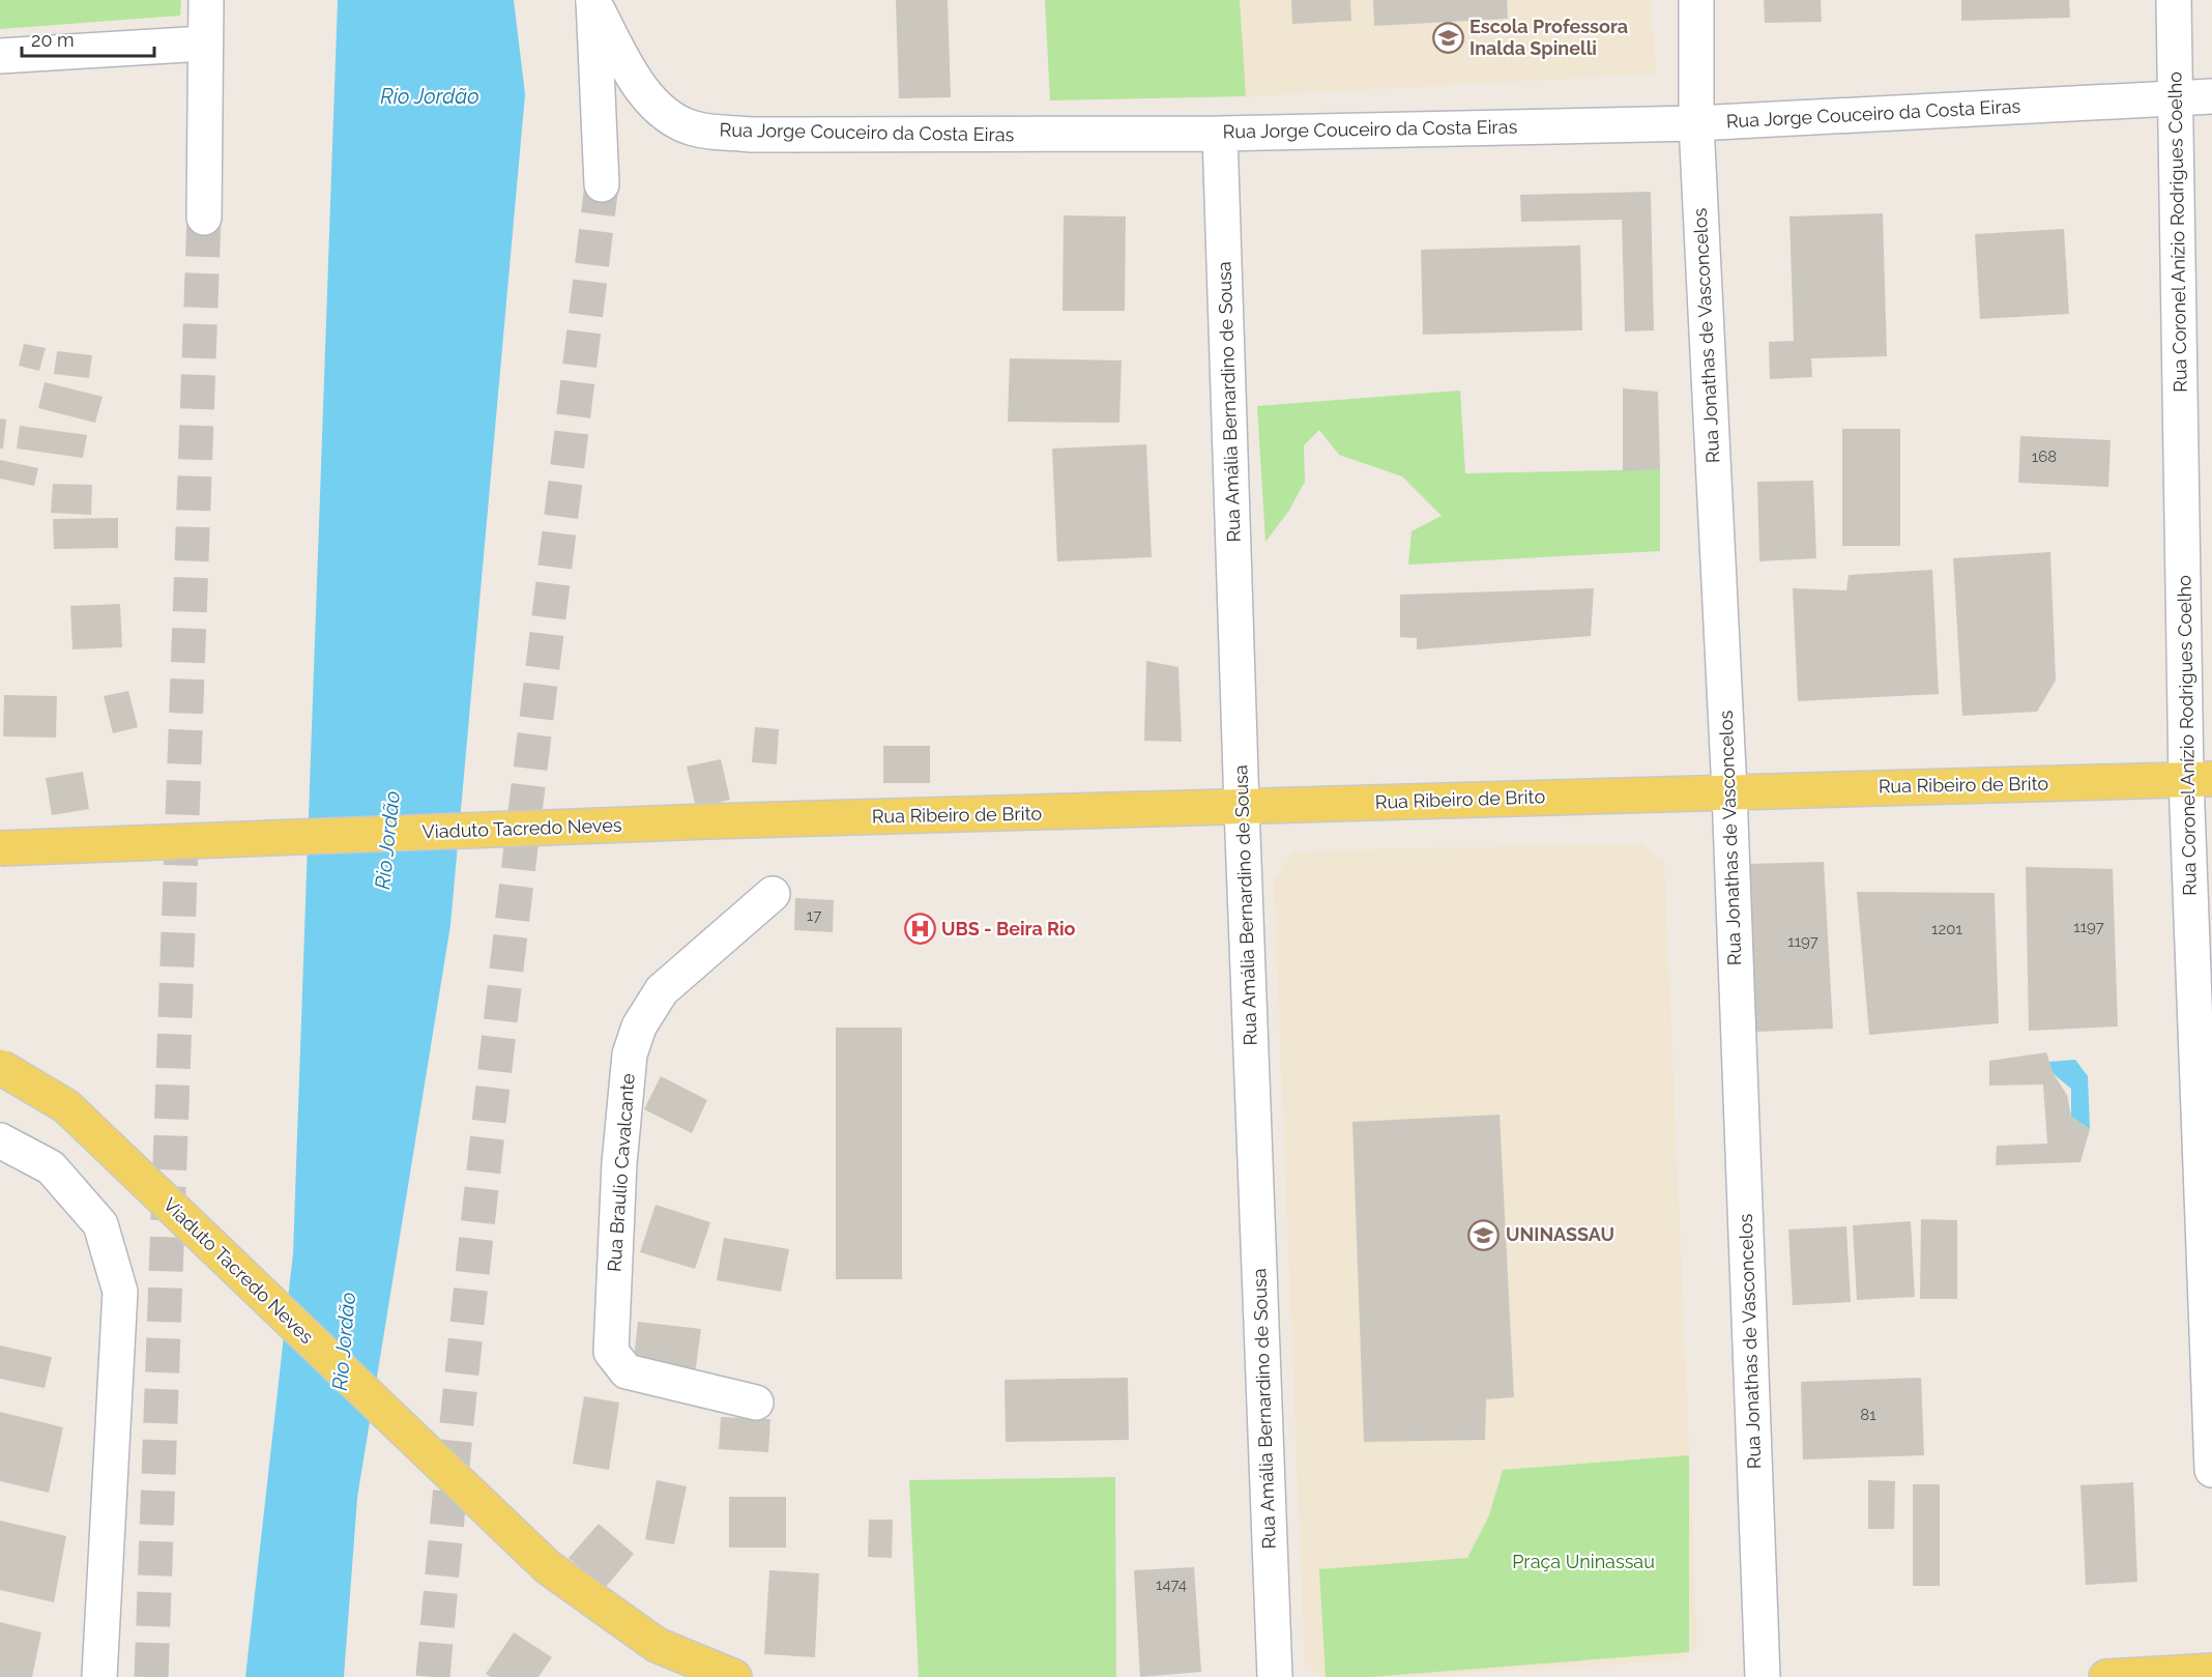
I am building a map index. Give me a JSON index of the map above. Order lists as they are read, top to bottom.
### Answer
{
  "streets": {
    "main road": ["Rua Ribeiro de Brito", "Viaduto Tacredo Neves"],
    "street": [
      "Rua Jorge Couceiro da Costa Eiras",
      "Rua Coronel Anízio Rodrigues Coelho",
      "Rua Jonathas de Vasconcelos",
      "Rua Amália Bernardino de Sousa",
      "Rua Braulio Cavalcante"
    ]
  },
  "crossings": [
    ["Rua Jorge Couceiro da Costa Eiras", "Rua Coronel Anízio Rodrigues Coelho"],
    ["Rua Jorge Couceiro da Costa Eiras", "Rua Jonathas de Vasconcelos"],
    ["Rua Jorge Couceiro da Costa Eiras", "Rua Amália Bernardino de Sousa"],
    ["Rua Coronel Anízio Rodrigues Coelho", "Rua Ribeiro de Brito"],
    ["Rua Jonathas de Vasconcelos", "Rua Ribeiro de Brito"],
    ["Rua Amália Bernardino de Sousa", "Rua Ribeiro de Brito"],
    ["Rua Ribeiro de Brito", "Viaduto Tacredo Neves"]
  ],
  "water": ["Rio Jordão"],
  "parks": ["Praça Uninassau"],
  "places": {
    "school or university": ["Escola Professora Inalda Spinelli", "UNINASSAU"],
    "hospital": ["UBS - Beira Rio"]
  },
  "house_numbers": [
    "168",
    "17",
    "1197",
    "1201",
    "1197",
    "81",
    "1474"
  ],
  "scale_bar": "20 m"
}
